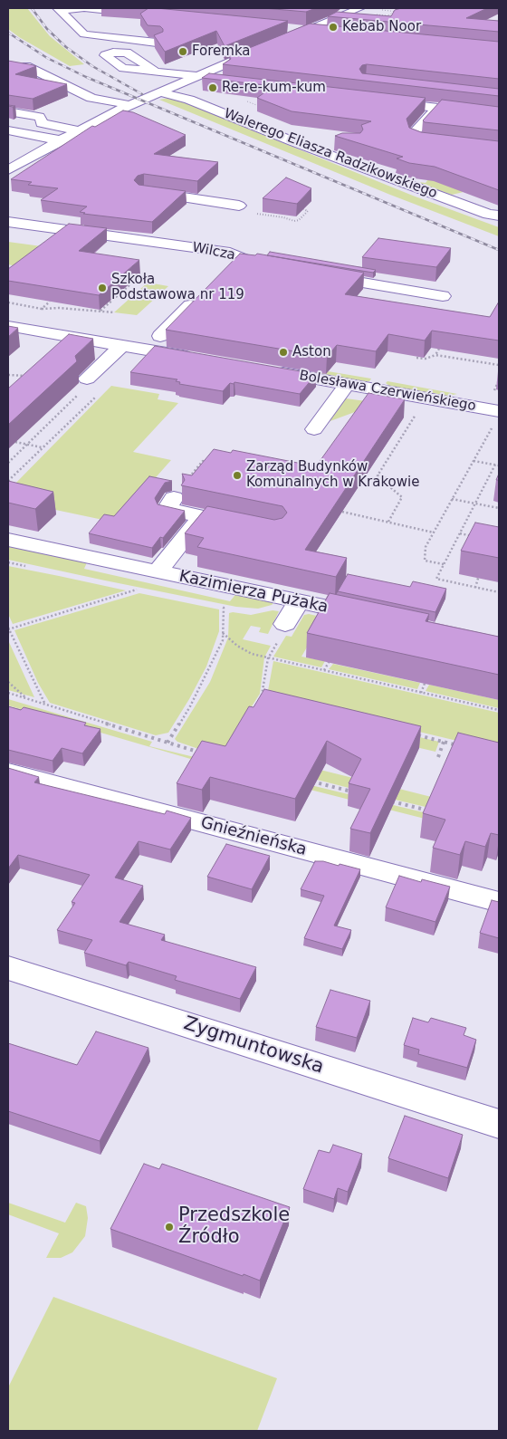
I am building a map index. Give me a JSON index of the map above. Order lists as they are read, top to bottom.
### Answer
{
  "streets": {
    "street": [
      "Walerego Eliasza Radzikowskiego",
      "Wilcza",
      "Bolesława Czerwieńskiego",
      "Kazimierza Pużaka",
      "Gnieźnieńska",
      "Zygmuntowska"
    ]
  },
  "places": [
    "Kebab Noor",
    "Foremka",
    "Re-re-kum-kum",
    "Szkoła Podstawowa nr 119",
    "Aston",
    "Zarząd Budynków Komunalnych w Krakowie",
    "Przedszkole Źródło"
  ]
}
